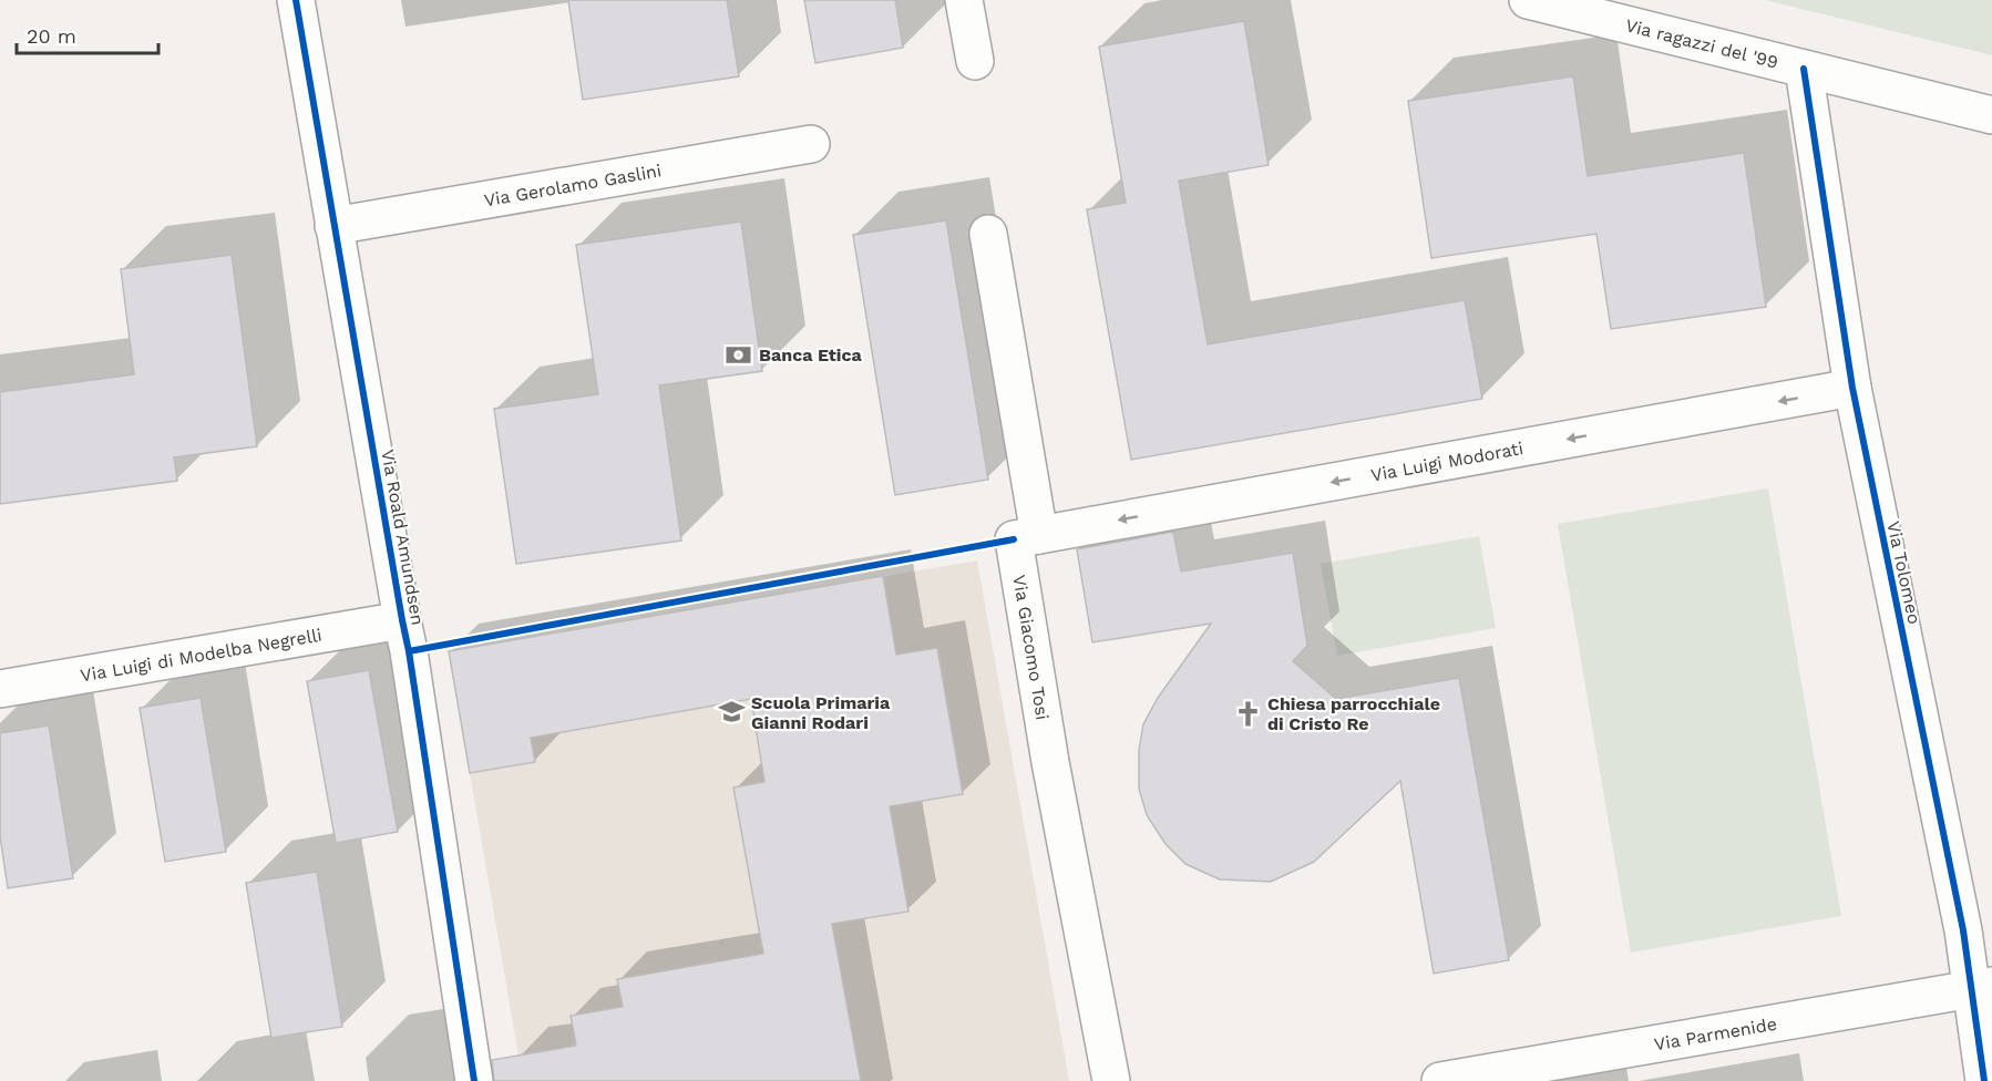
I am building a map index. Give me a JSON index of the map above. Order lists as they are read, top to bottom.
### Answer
{
  "streets": {
    "street": [
      "Via ragazzi del '99",
      "Via Gerolamo Gaslini",
      "Via Luigi Modorati",
      "Via Roald Amundsen",
      "Via Tolomeo",
      "Via Giacomo Tosi",
      "Via Luigi di Modelba Negrelli",
      "Via Parmenide"
    ]
  },
  "crossings": [
    ["Via ragazzi del '99", "Via Tolomeo"],
    ["Via Gerolamo Gaslini", "Via Roald Amundsen"],
    ["Via Luigi Modorati", "Via Tolomeo"],
    ["Via Luigi Modorati", "Via Giacomo Tosi"],
    ["Via Roald Amundsen", "Via Luigi di Modelba Negrelli"],
    ["Via Tolomeo", "Via Parmenide"]
  ],
  "one_way": ["Via Luigi Modorati"],
  "places": {
    "bank": ["Banca Etica"],
    "school or university": ["Scuola Primaria Gianni Rodari"],
    "church": ["Chiesa parrocchiale di Cristo Re"]
  },
  "scale_bar": "20 m"
}
